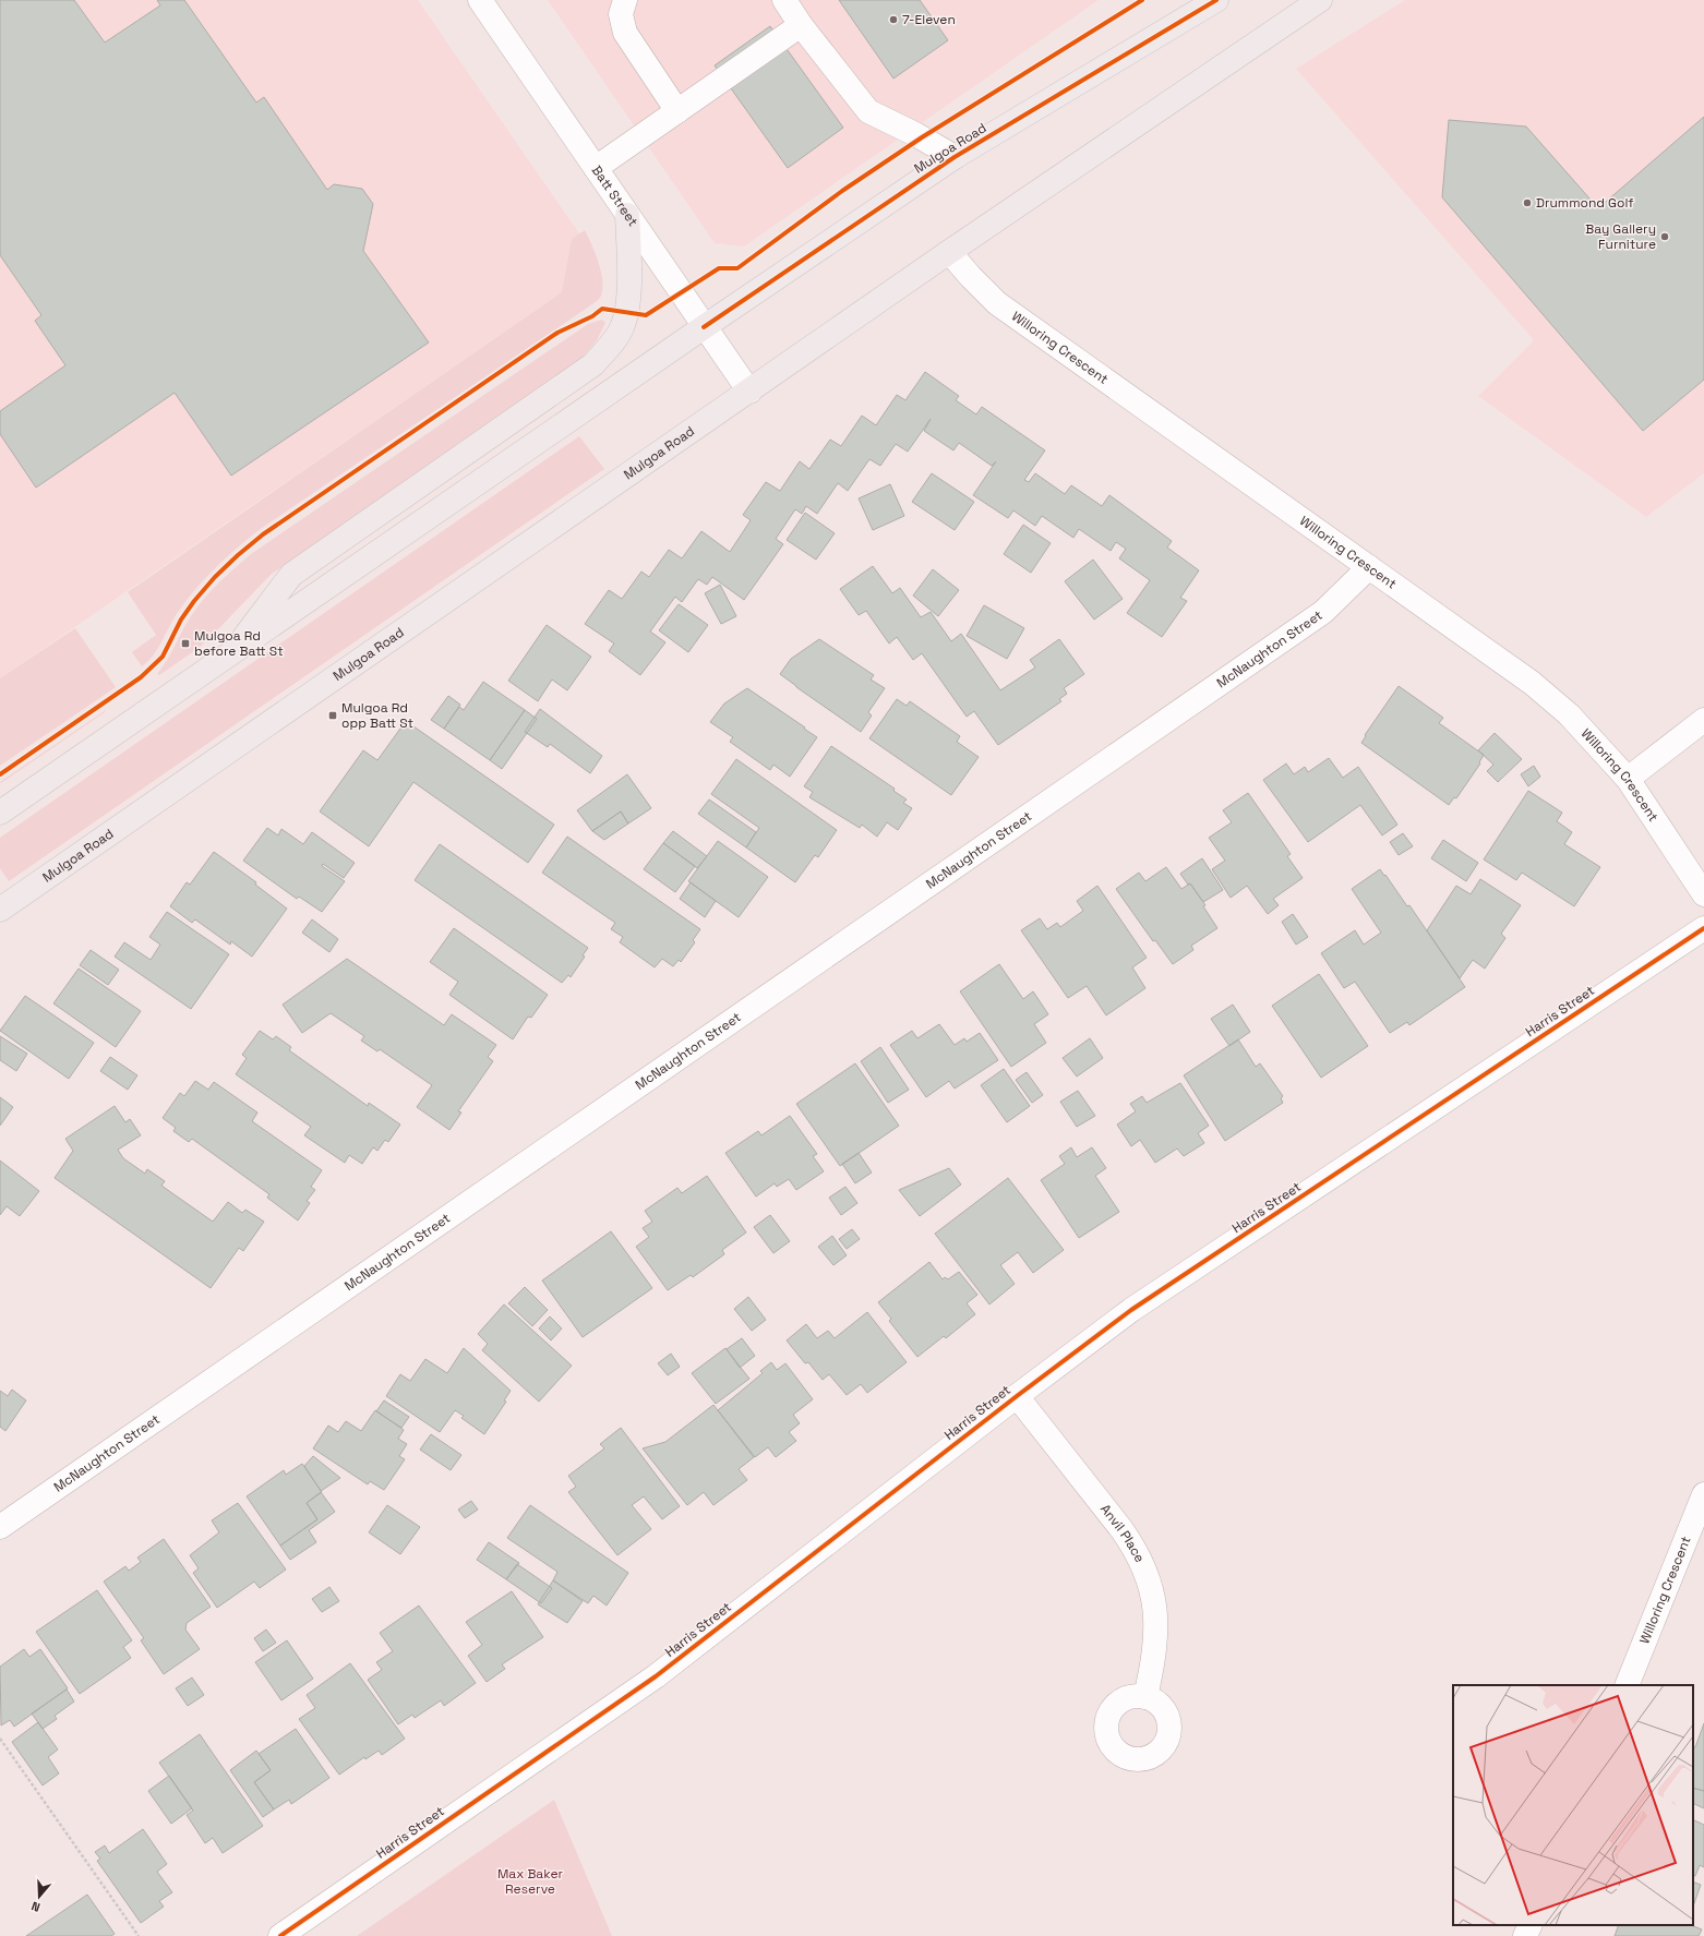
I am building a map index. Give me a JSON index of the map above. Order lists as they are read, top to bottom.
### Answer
{
  "streets": {
    "main road": ["Mulgoa Road"],
    "street": [
      "Batt Street",
      "Willoring Crescent",
      "McNaughton Street",
      "Harris Street",
      "Anvil Place"
    ]
  },
  "crossings": [
    ["Mulgoa Road", "Batt Street"],
    ["Mulgoa Road", "Willoring Crescent"],
    ["Willoring Crescent", "McNaughton Street"],
    ["Harris Street", "Anvil Place"]
  ],
  "parks": ["Max Baker Reserve"],
  "places": {
    "other": ["7-Eleven", "Drummond Golf", "Bay Gallery Furniture"],
    "transit": ["Mulgoa Rd before Batt St", "Mulgoa Rd opp Batt St"]
  },
  "north": "bottom"
}
